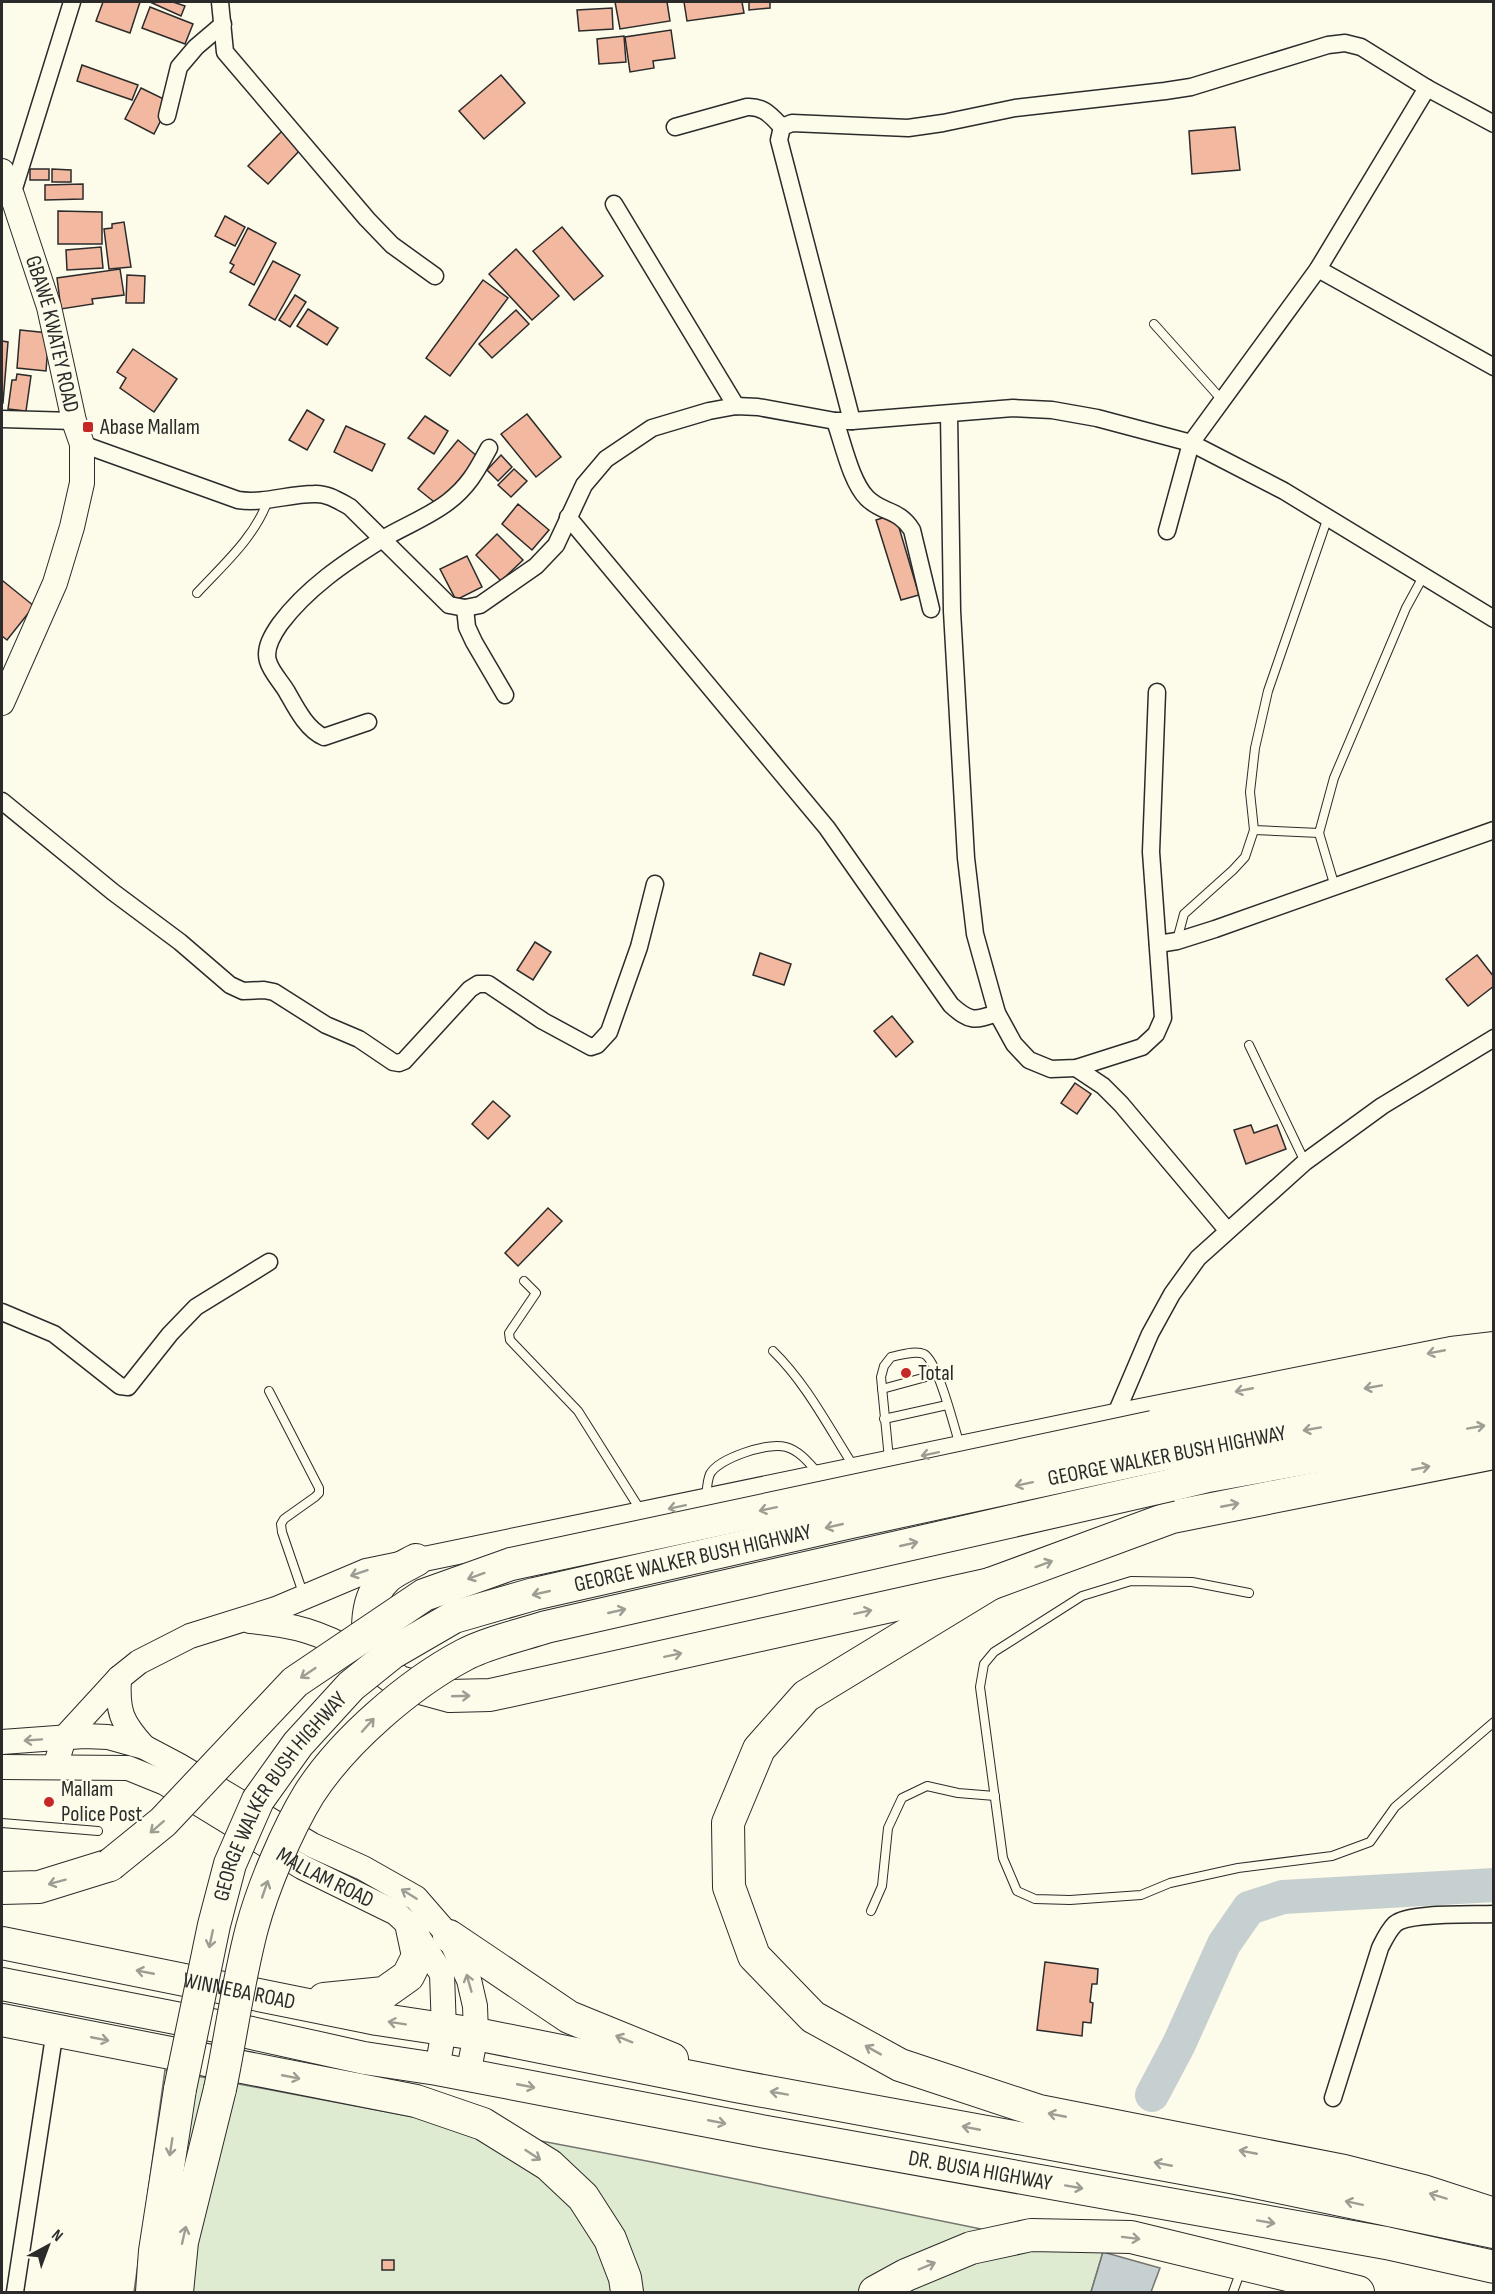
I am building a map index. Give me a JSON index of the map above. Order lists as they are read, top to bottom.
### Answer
{
  "streets": {
    "highway": ["GEORGE WALKER BUSH HIGHWAY", "WINNEBA ROAD", "DR. BUSIA HIGHWAY"],
    "street": ["GBAWE KWATEY ROAD", "MALLAM ROAD"]
  },
  "crossings": [
    ["MALLAM ROAD", "WINNEBA ROAD"],
    ["WINNEBA ROAD", "DR. BUSIA HIGHWAY"]
  ],
  "places": {
    "transit": ["Abase Mallam"],
    "other": ["Total", "Mallam Police Post"]
  },
  "north": "top right"
}
